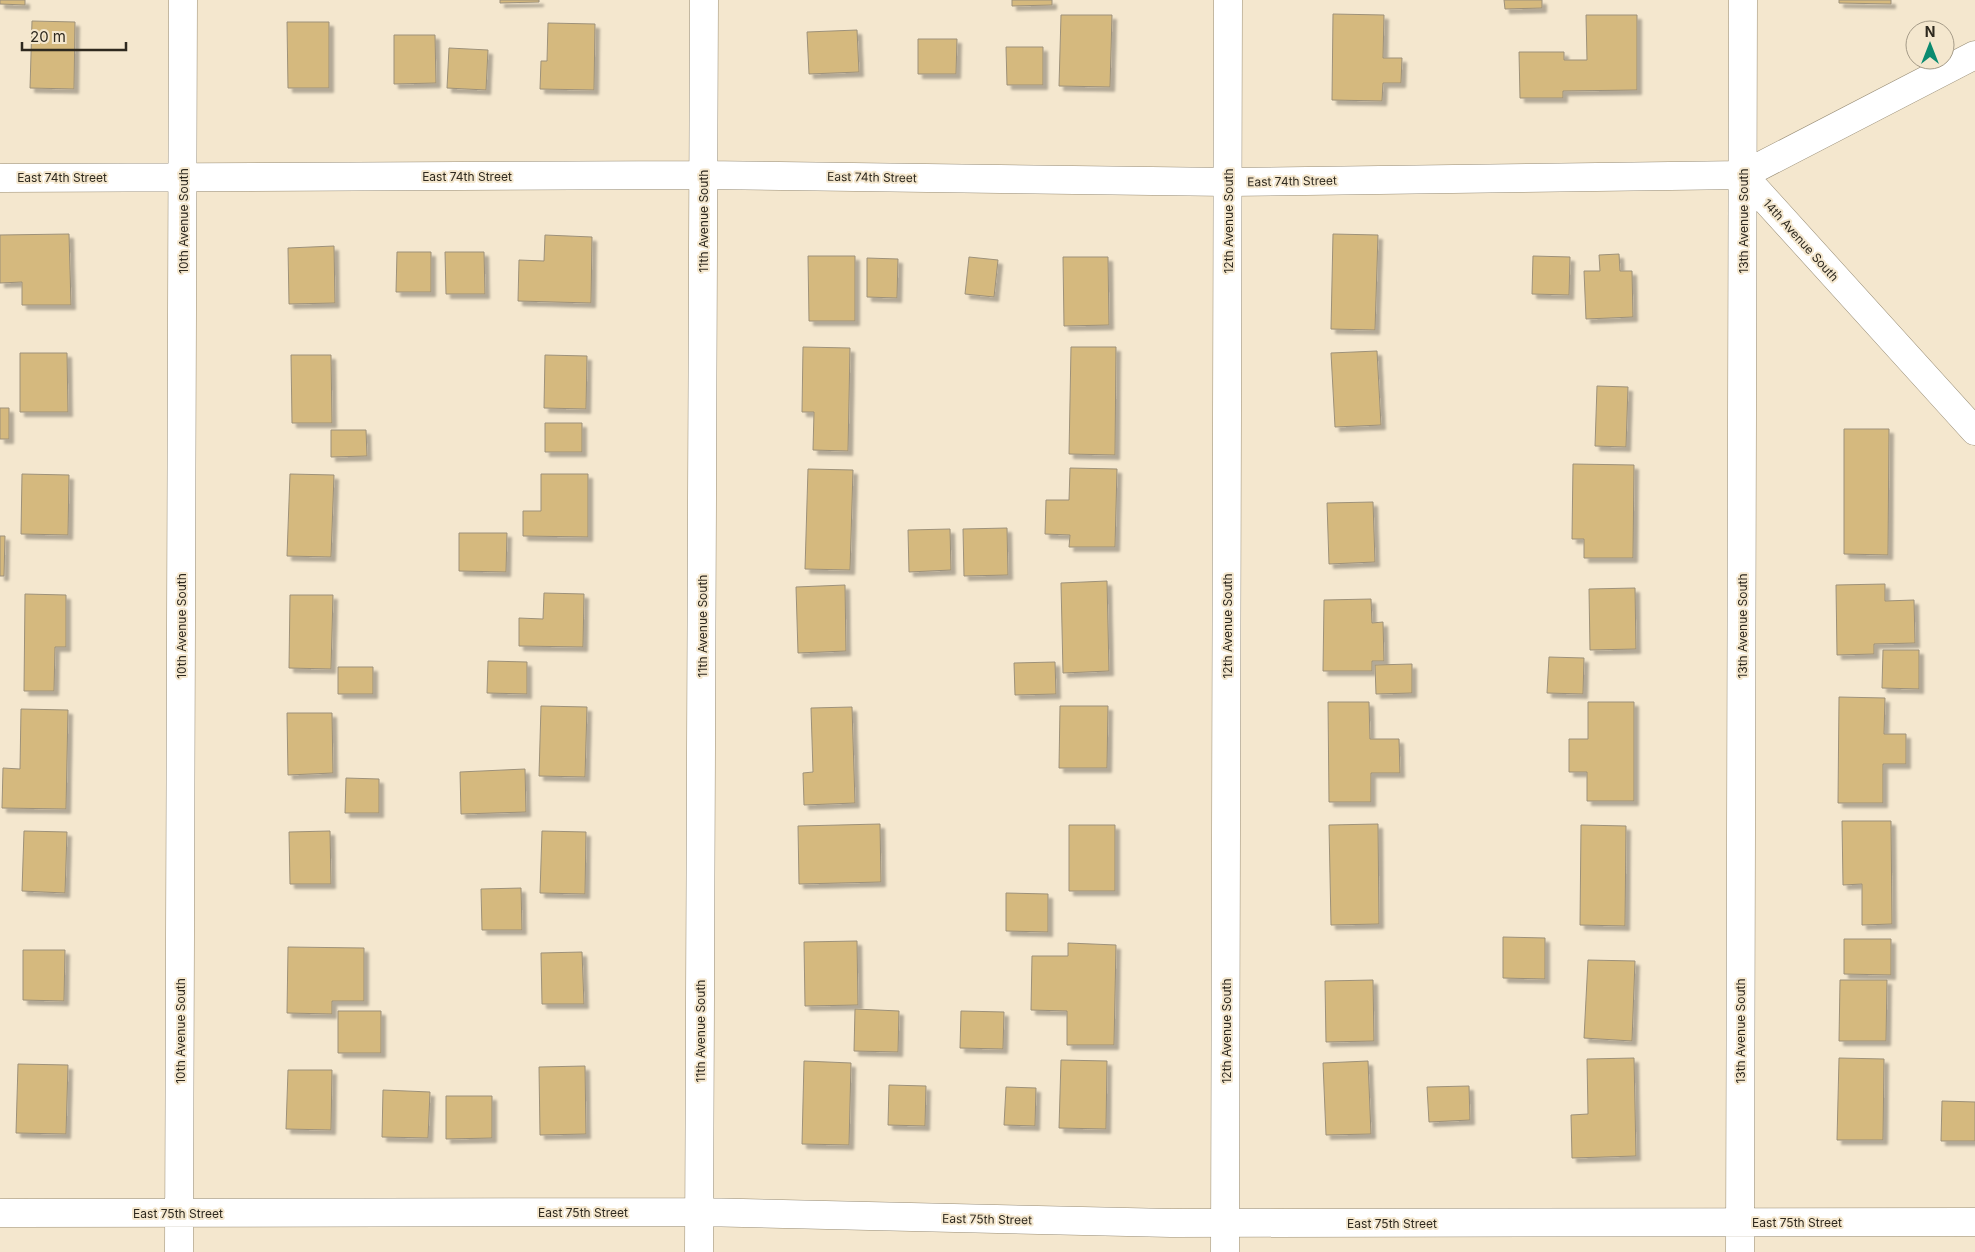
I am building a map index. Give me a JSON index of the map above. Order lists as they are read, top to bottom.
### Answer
{
  "streets": {
    "street": [
      "East 74th Street",
      "10th Avenue South",
      "11th Avenue South",
      "12th Avenue South",
      "13th Avenue South",
      "14th Avenue South",
      "East 75th Street"
    ]
  },
  "crossings": [
    ["East 74th Street", "10th Avenue South"],
    ["East 74th Street", "11th Avenue South"],
    ["East 74th Street", "12th Avenue South"],
    ["East 74th Street", "13th Avenue South"],
    ["East 74th Street", "14th Avenue South"],
    ["10th Avenue South", "East 75th Street"],
    ["11th Avenue South", "East 75th Street"],
    ["12th Avenue South", "East 75th Street"],
    ["13th Avenue South", "14th Avenue South"],
    ["13th Avenue South", "East 75th Street"]
  ],
  "scale_bar": "20 m",
  "north": "top"
}
